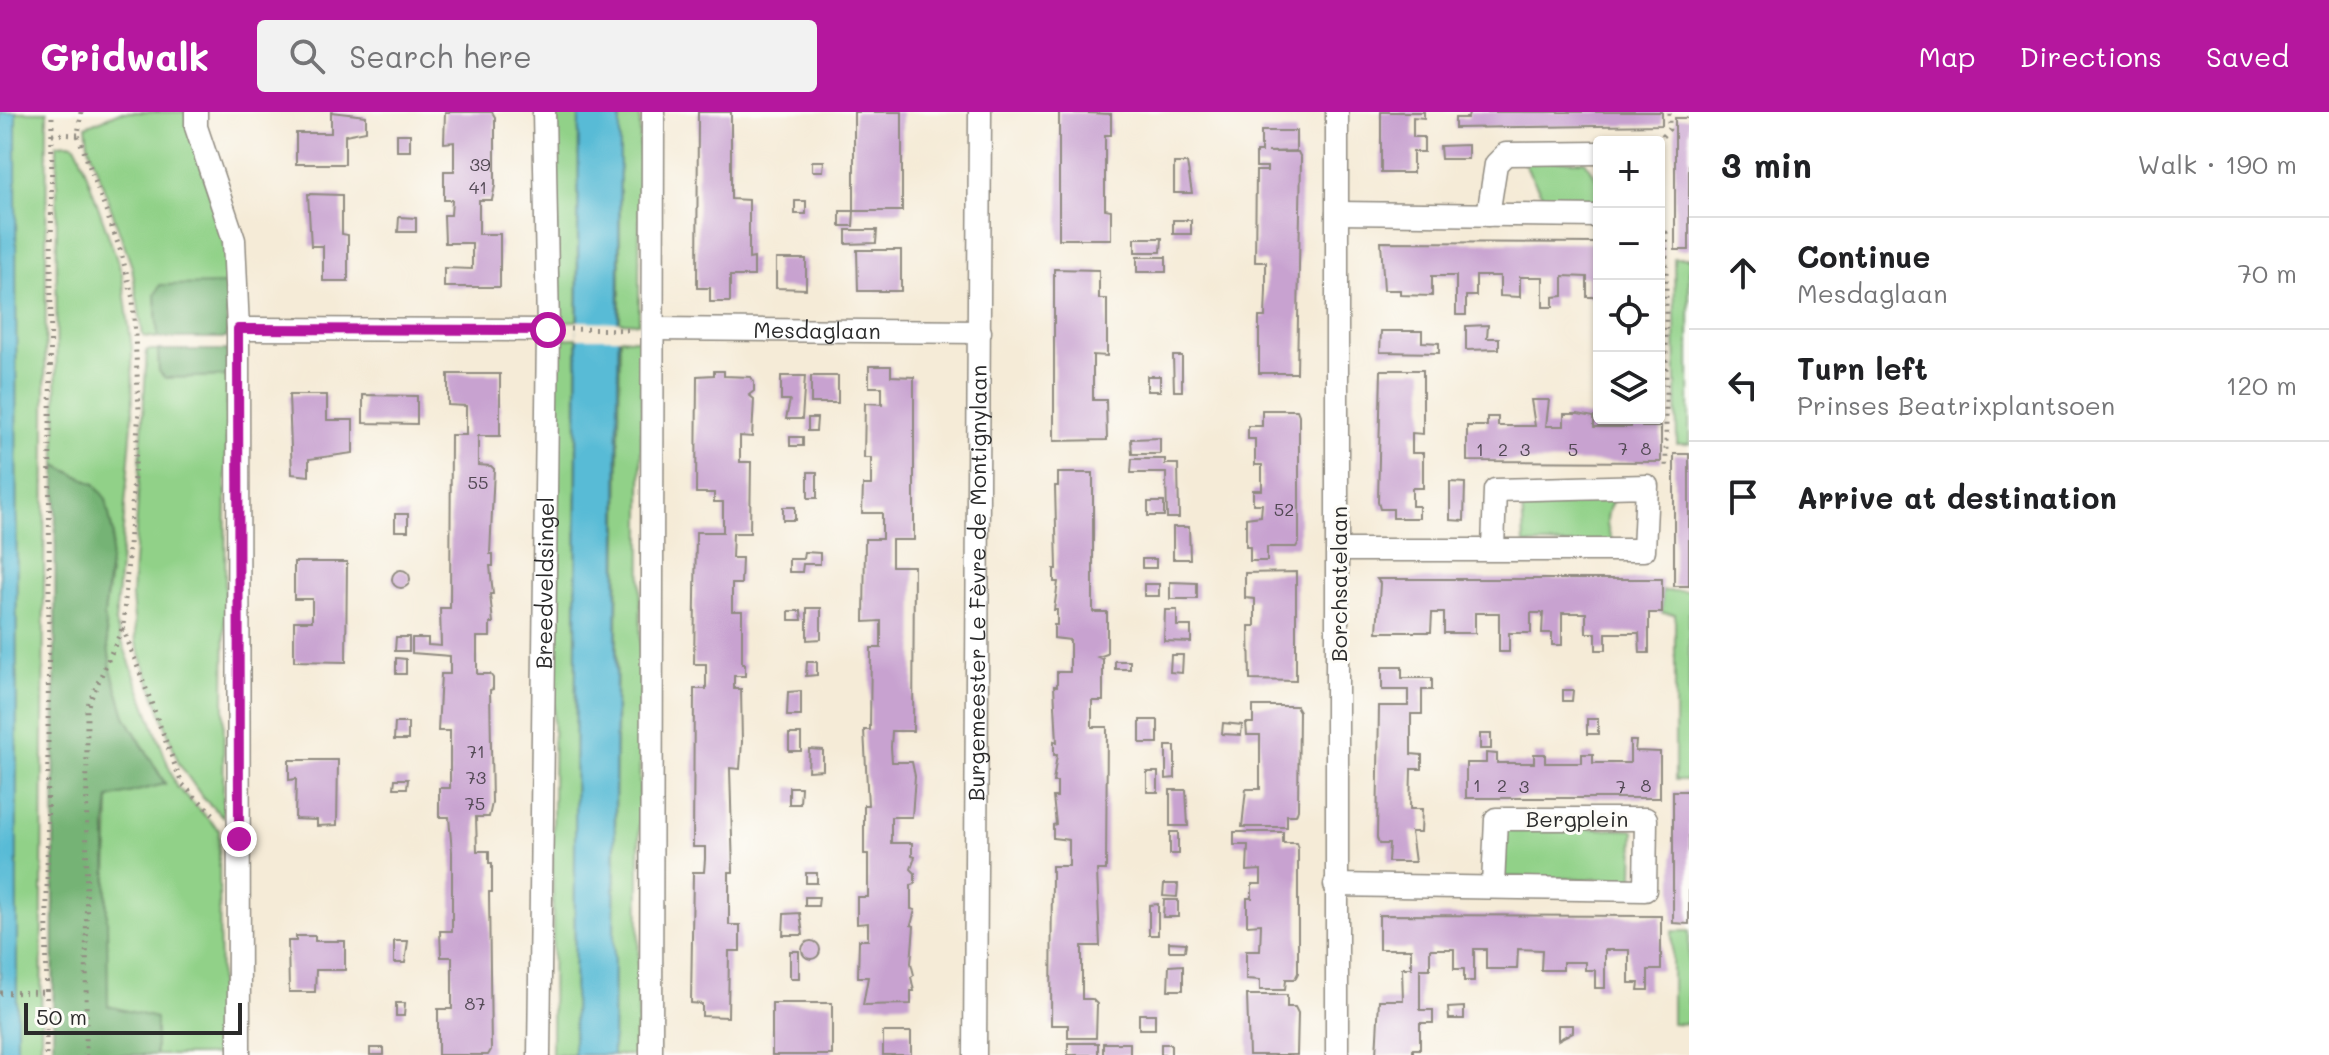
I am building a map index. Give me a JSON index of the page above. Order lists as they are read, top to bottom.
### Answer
{
  "streets": {
    "street": [
      "Mesdaglaan",
      "Breedveldsingel",
      "Burgemeester Le Fèvre de Montignylaan",
      "Borchsatelaan",
      "Bergplein"
    ]
  },
  "crossings": [
    ["Mesdaglaan", "Burgemeester Le Fèvre de Montignylaan"],
    ["Borchsatelaan", "Bergplein"]
  ],
  "house_numbers": [
    "39",
    "41",
    "7",
    "8",
    "1",
    "2",
    "3",
    "5",
    "55",
    "52",
    "71",
    "73",
    "1",
    "2",
    "8",
    "3",
    "7",
    "75",
    "87"
  ],
  "scale_bar": "50 m",
  "page": {
    "header": "Gridwalk",
    "search": "Search here",
    "nav": ["Map", "Directions", "Saved"],
    "heading": ["3 min", "Walk · 190 m"],
    "map_buttons": ["+", "−"],
    "list": [
      ["Continue", "Mesdaglaan", "70 m"],
      ["Turn left", "Prinses Beatrixplantsoen", "120 m"],
      "Arrive at destination"
    ],
    "scale": "50 m"
  }
}
